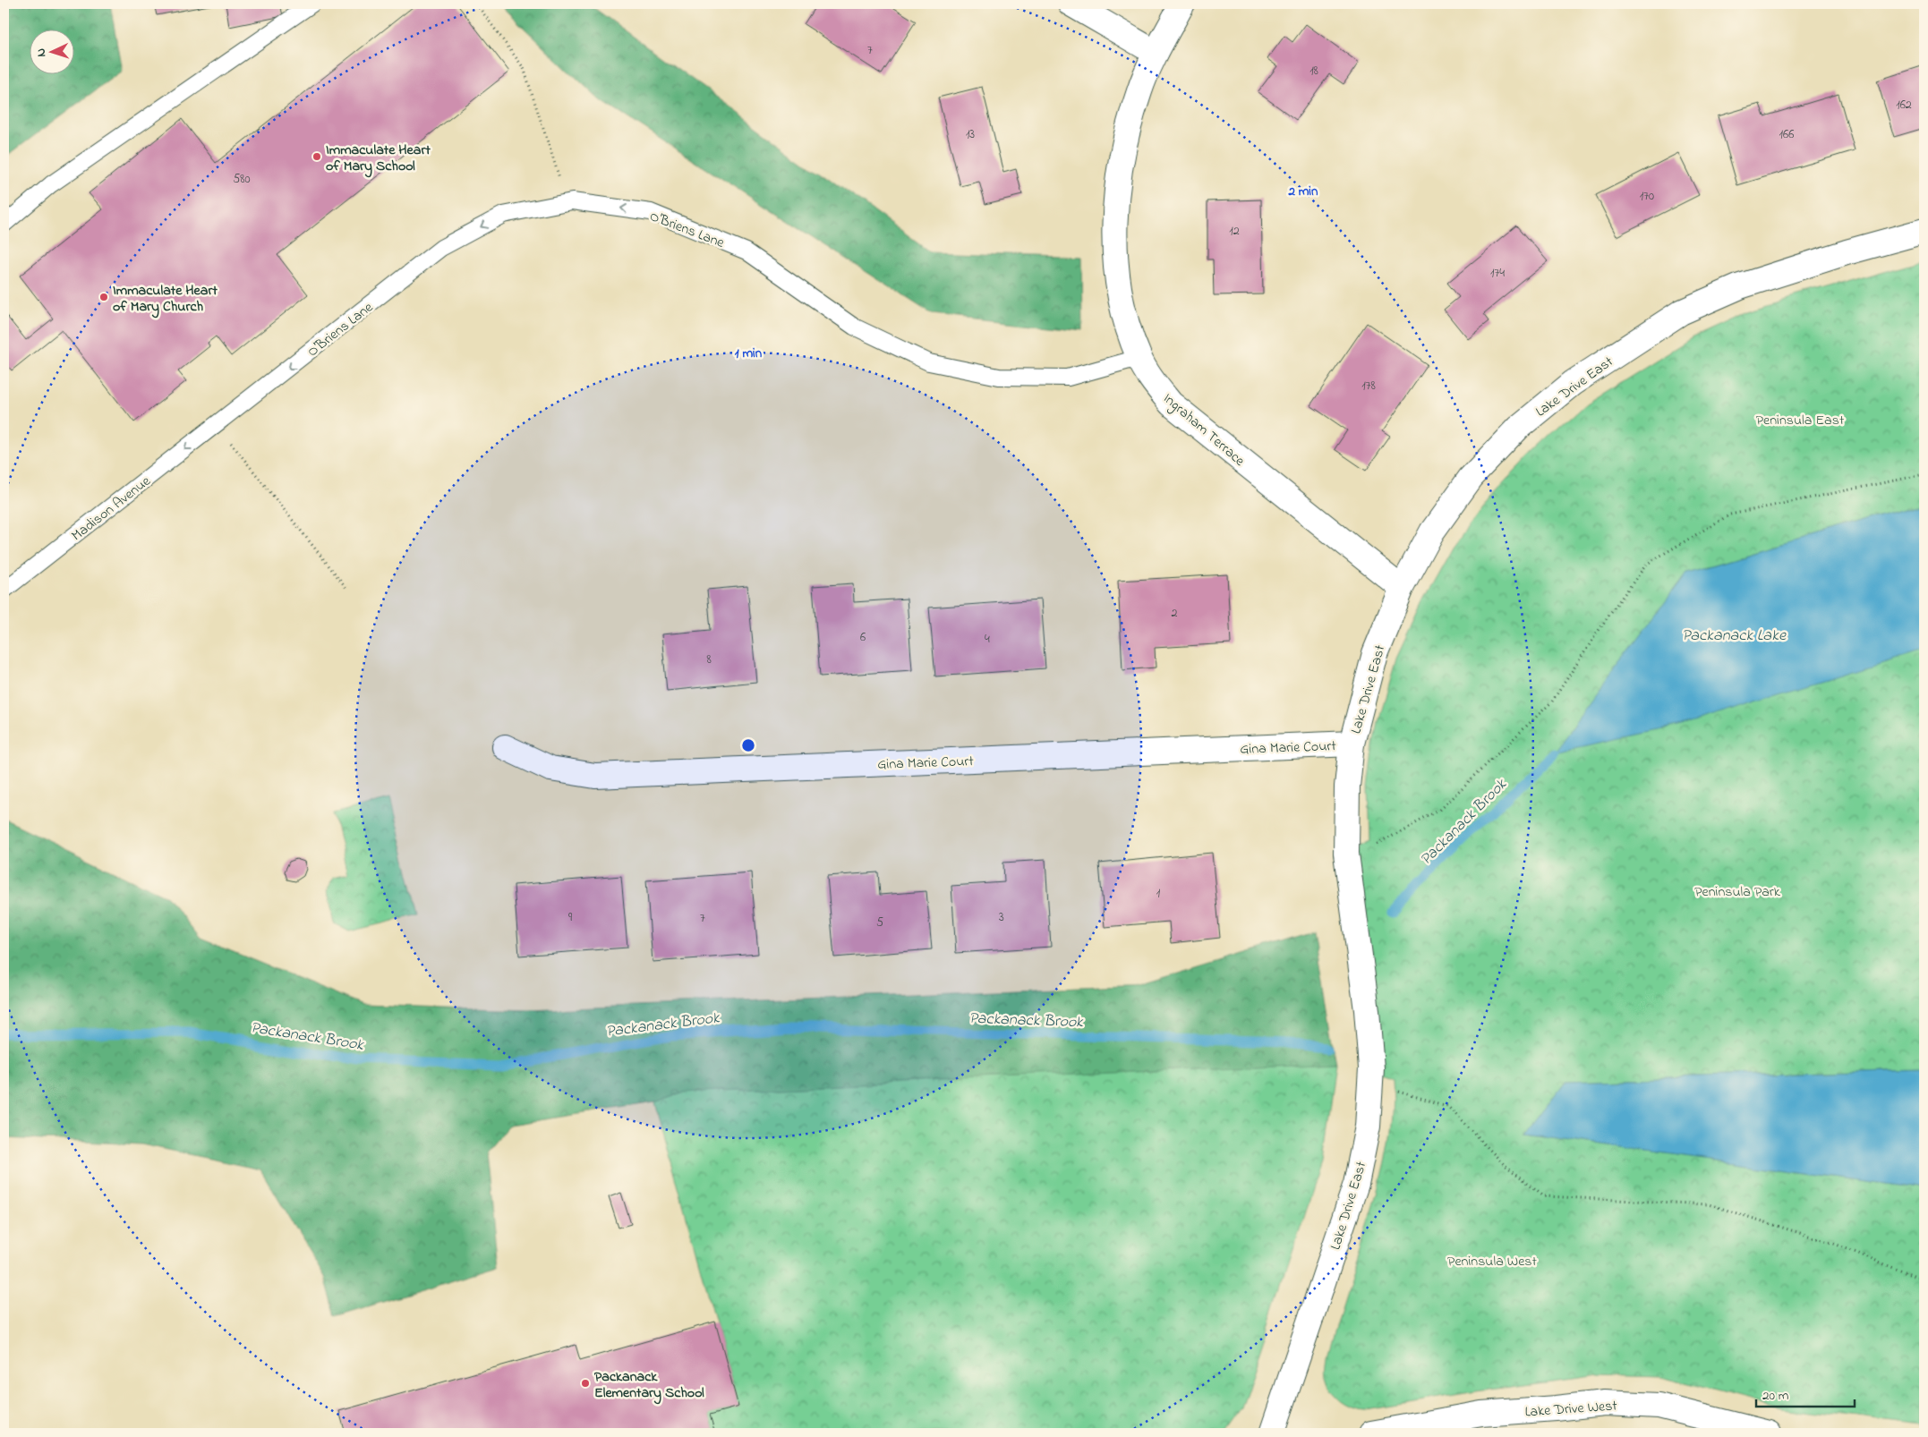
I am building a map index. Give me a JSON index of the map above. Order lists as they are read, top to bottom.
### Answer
{
  "streets": {
    "street": [
      "Lake Drive East",
      "Ingraham Terrace",
      "Gina Marie Court",
      "Lake Drive West"
    ],
    "lane": ["O'Briens Lane", "Madison Avenue"]
  },
  "crossings": [
    ["O'Briens Lane", "Ingraham Terrace"],
    ["O'Briens Lane", "Madison Avenue"],
    ["Lake Drive East", "Ingraham Terrace"],
    ["Lake Drive East", "Gina Marie Court"]
  ],
  "one_way": ["O'Briens Lane", "Madison Avenue"],
  "water": ["Packanack Lake", "Packanack Brook"],
  "parks": ["Peninsula East", "Peninsula Park", "Peninsula West"],
  "places": ["Immaculate Heart of Mary School", "Immaculate Heart of Mary Church", "Packanack Elementary School"],
  "house_numbers": [
    "7",
    "18",
    "162",
    "13",
    "166",
    "580",
    "170",
    "12",
    "174",
    "178",
    "2",
    "6",
    "4",
    "8",
    "1",
    "9",
    "3",
    "7",
    "5"
  ],
  "scale_bar": "20 m",
  "north": "left",
  "rings": ["2 min", "1 min"]
}
